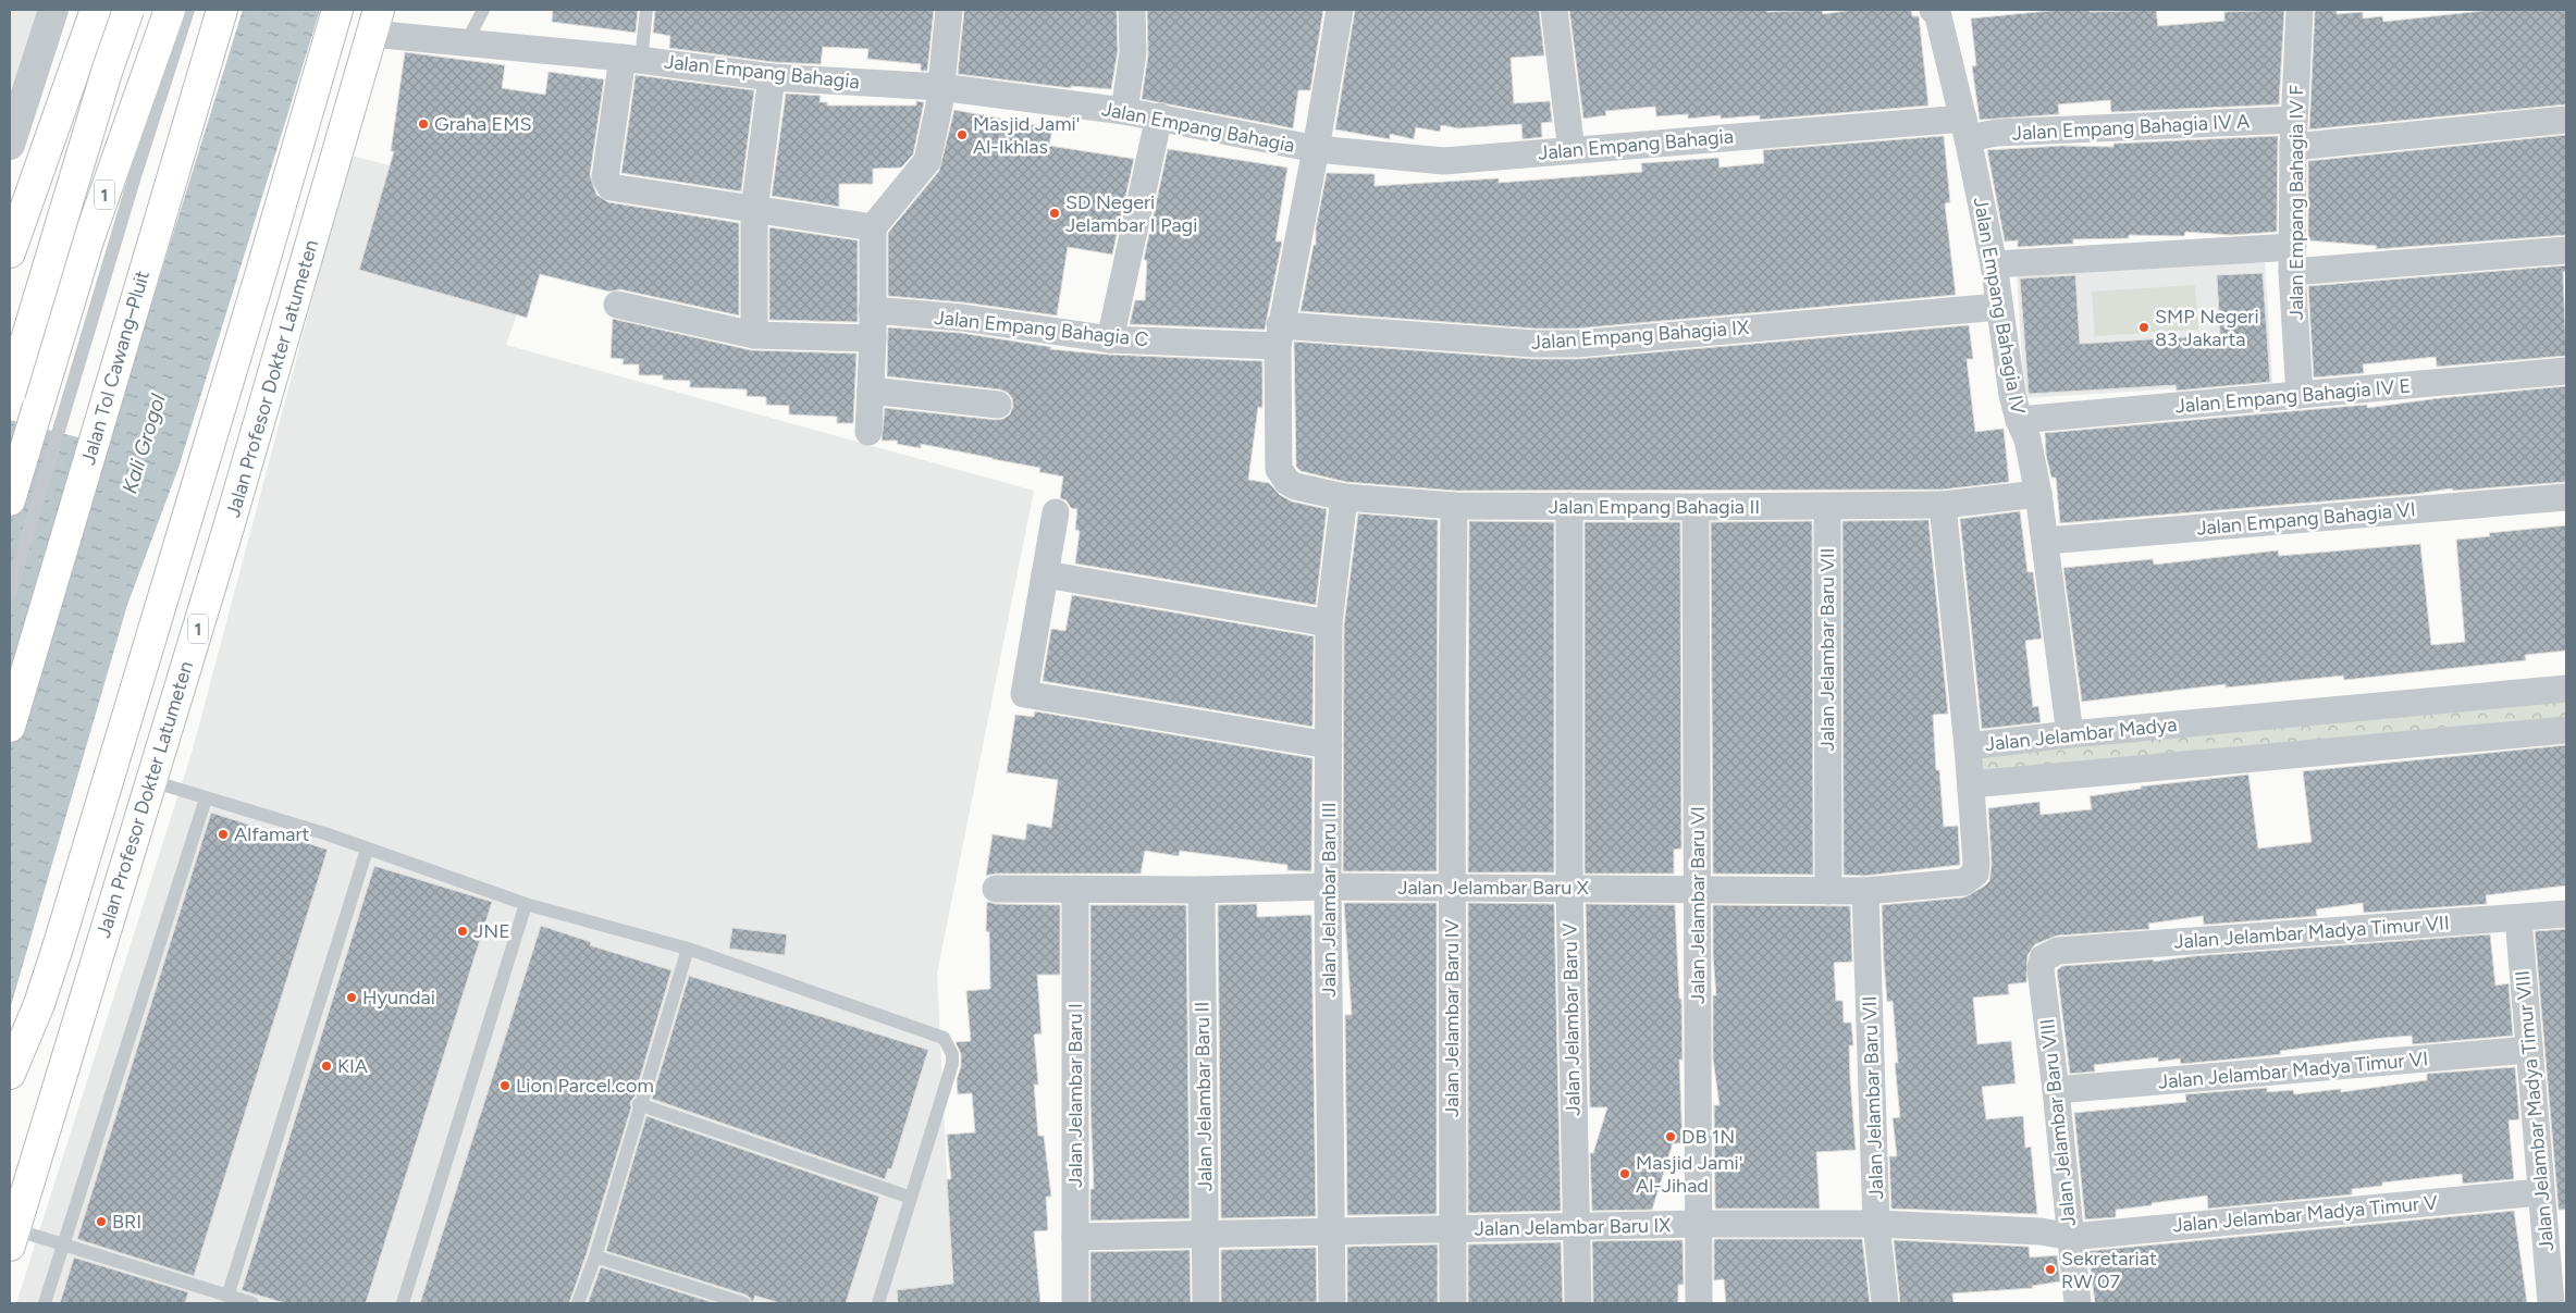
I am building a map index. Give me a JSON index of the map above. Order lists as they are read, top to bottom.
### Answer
{
  "streets": {
    "highway": ["1", "Jalan Tol Cawang–Pluit", "Jalan Profesor Dokter Latumeten"],
    "street": [
      "Jalan Empang Bahagia",
      "Jalan Empang Bahagia IV A",
      "Jalan Empang Bahagia IV F",
      "Jalan Empang Bahagia IV",
      "Jalan Empang Bahagia C",
      "Jalan Empang Bahagia IX",
      "Jalan Empang Bahagia IV E",
      "Jalan Empang Bahagia II",
      "Jalan Empang Bahagia VI",
      "Jalan Jelambar Baru VII",
      "Jalan Jelambar Madya",
      "Jalan Jelambar Baru X",
      "Jalan Jelambar Baru III",
      "Jalan Jelambar Baru VI",
      "Jalan Jelambar Madya Timur VII",
      "Jalan Jelambar Baru IV",
      "Jalan Jelambar Baru V",
      "Jalan Jelambar Madya Timur VI",
      "Jalan Jelambar Baru I",
      "Jalan Jelambar Baru II",
      "Jalan Jelambar Madya Timur VIII",
      "Jalan Jelambar Baru VIII",
      "Jalan Jelambar Madya Timur V",
      "Jalan Jelambar Baru IX"
    ]
  },
  "crossings": [
    ["Jalan Empang Bahagia", "Jalan Empang Bahagia IV A"],
    ["Jalan Empang Bahagia", "Jalan Empang Bahagia IV"],
    ["Jalan Empang Bahagia", "Jalan Profesor Dokter Latumeten"],
    ["Jalan Empang Bahagia IV A", "Jalan Empang Bahagia IV F"],
    ["Jalan Empang Bahagia IV A", "Jalan Empang Bahagia IV"],
    ["Jalan Empang Bahagia IV F", "Jalan Empang Bahagia IV E"],
    ["Jalan Empang Bahagia IV", "Jalan Empang Bahagia IX"],
    ["Jalan Empang Bahagia IV", "Jalan Empang Bahagia IV E"],
    ["Jalan Empang Bahagia IV", "Jalan Empang Bahagia II"],
    ["Jalan Empang Bahagia IV", "Jalan Empang Bahagia VI"],
    ["Jalan Empang Bahagia IV", "Jalan Jelambar Madya"],
    ["Jalan Empang Bahagia C", "Jalan Empang Bahagia IX"],
    ["Jalan Empang Bahagia C", "Jalan Empang Bahagia II"],
    ["Jalan Empang Bahagia IX", "Jalan Empang Bahagia II"],
    ["Jalan Empang Bahagia II", "Jalan Jelambar Baru VII"],
    ["Jalan Empang Bahagia II", "Jalan Jelambar Baru III"],
    ["Jalan Empang Bahagia II", "Jalan Jelambar Baru VI"],
    ["Jalan Empang Bahagia II", "Jalan Jelambar Baru IV"],
    ["Jalan Empang Bahagia II", "Jalan Jelambar Baru V"],
    ["Jalan Jelambar Baru VII", "Jalan Jelambar Baru X"],
    ["Jalan Jelambar Baru VII", "Jalan Jelambar Baru IX"],
    ["Jalan Jelambar Madya", "Jalan Jelambar Baru X"],
    ["Jalan Jelambar Baru X", "Jalan Jelambar Baru III"],
    ["Jalan Jelambar Baru X", "Jalan Jelambar Baru VI"],
    ["Jalan Jelambar Baru X", "Jalan Jelambar Baru IV"],
    ["Jalan Jelambar Baru X", "Jalan Jelambar Baru V"],
    ["Jalan Jelambar Baru X", "Jalan Jelambar Baru I"],
    ["Jalan Jelambar Baru X", "Jalan Jelambar Baru II"],
    ["Jalan Jelambar Baru III", "Jalan Jelambar Baru IX"],
    ["Jalan Jelambar Baru VI", "Jalan Jelambar Baru IX"],
    ["Jalan Jelambar Madya Timur VII", "Jalan Jelambar Madya Timur VIII"],
    ["Jalan Jelambar Madya Timur VII", "Jalan Jelambar Baru VIII"],
    ["Jalan Jelambar Baru IV", "Jalan Jelambar Baru IX"],
    ["Jalan Jelambar Baru V", "Jalan Jelambar Baru IX"],
    ["Jalan Jelambar Madya Timur VI", "Jalan Jelambar Madya Timur VIII"],
    ["Jalan Jelambar Madya Timur VI", "Jalan Jelambar Baru VIII"],
    ["Jalan Jelambar Baru I", "Jalan Jelambar Baru IX"],
    ["Jalan Jelambar Baru II", "Jalan Jelambar Baru IX"],
    ["Jalan Jelambar Madya Timur VIII", "Jalan Jelambar Madya Timur V"],
    ["Jalan Jelambar Baru VIII", "Jalan Jelambar Madya Timur V"],
    ["Jalan Jelambar Baru VIII", "Jalan Jelambar Baru IX"],
    ["Jalan Jelambar Madya Timur V", "Jalan Jelambar Baru IX"]
  ],
  "water": ["Kali Grogol"],
  "places": [
    "Graha EMS",
    "Masjid Jami' Al-Ikhlas",
    "SD Negeri Jelambar I Pagi",
    "SMP Negeri 83 Jakarta",
    "Alfamart",
    "JNE",
    "Hyundai",
    "KIA",
    "Lion Parcel.com",
    "DB 1N",
    "Masjid Jami' Al-Jihad",
    "BRI",
    "Sekretariat RW 07"
  ]
}
